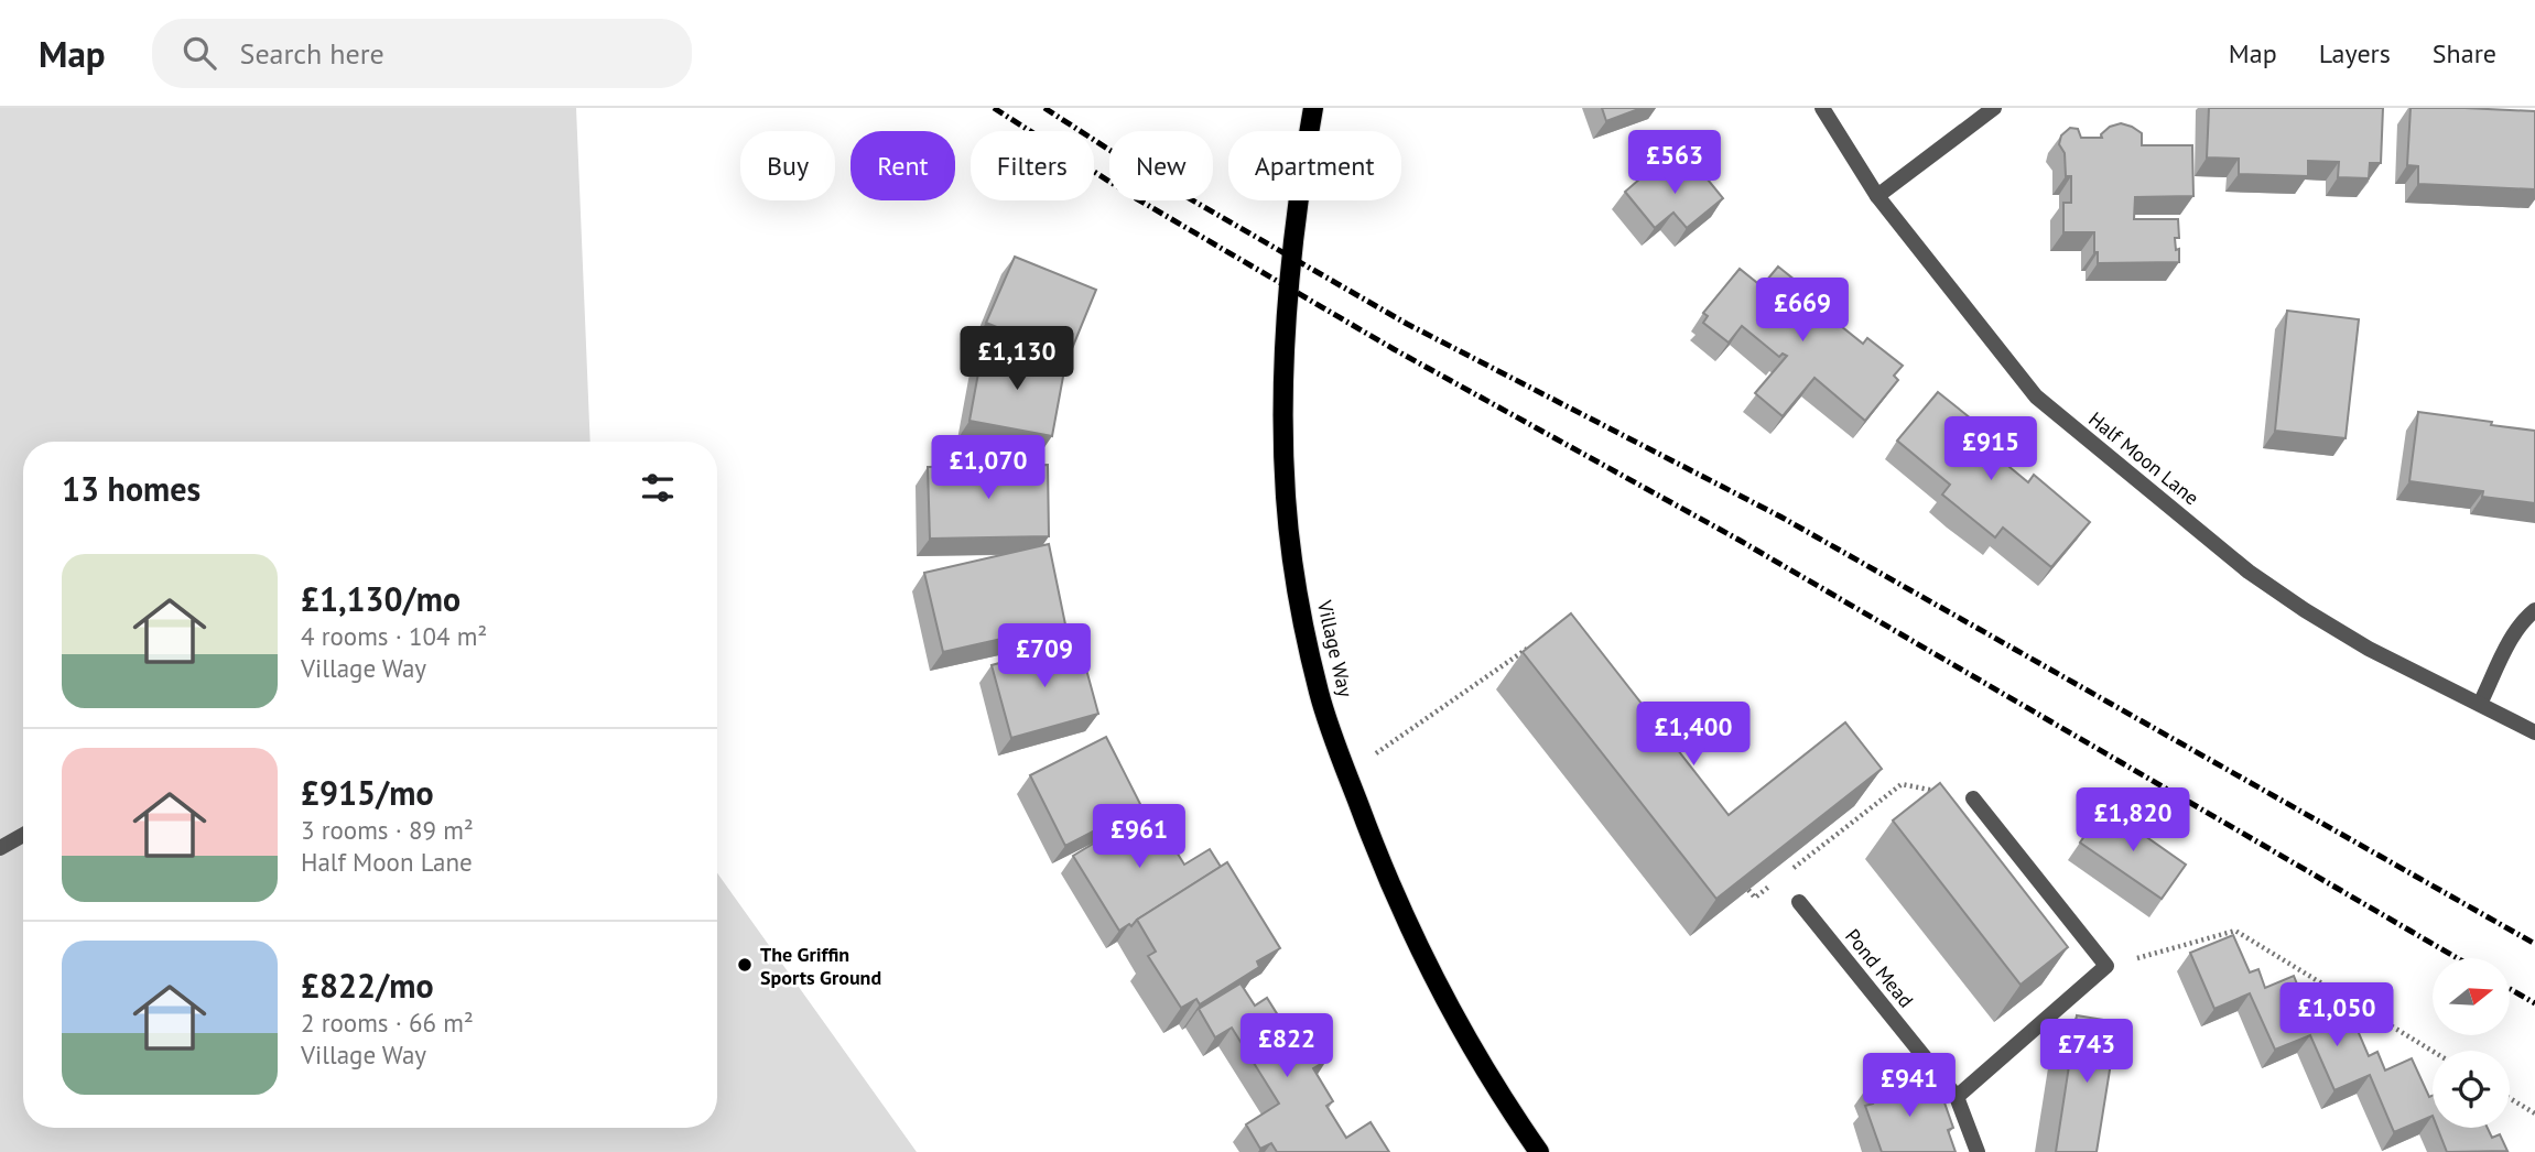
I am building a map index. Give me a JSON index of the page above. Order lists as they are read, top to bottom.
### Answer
{
  "streets": {
    "main road": ["Village Way"],
    "street": ["Half Moon Lane", "Pond Mead"]
  },
  "places": ["The Griffin Sports Ground"],
  "north": "right",
  "page": {
    "header": "Map",
    "search": "Search here",
    "nav": ["Map", "Layers", "Share"],
    "price": [
      "£563",
      "£669",
      "£1,130",
      "£915",
      "£1,070",
      "£709",
      "£1,400",
      "£1,820",
      "£961",
      "£1,050",
      "£822",
      "£743",
      "£941"
    ],
    "chip": [
      "Buy",
      "Rent",
      "Filters",
      "New",
      "Apartment"
    ],
    "heading": "13 homes",
    "list": [
      {
        "name": "£1,130/mo",
        "note": "4 rooms · 104 m² · Village Way"
      },
      {
        "name": "£915/mo",
        "note": "3 rooms · 89 m² · Half Moon Lane"
      },
      {
        "name": "£822/mo",
        "note": "2 rooms · 66 m² · Village Way"
      }
    ]
  }
}
